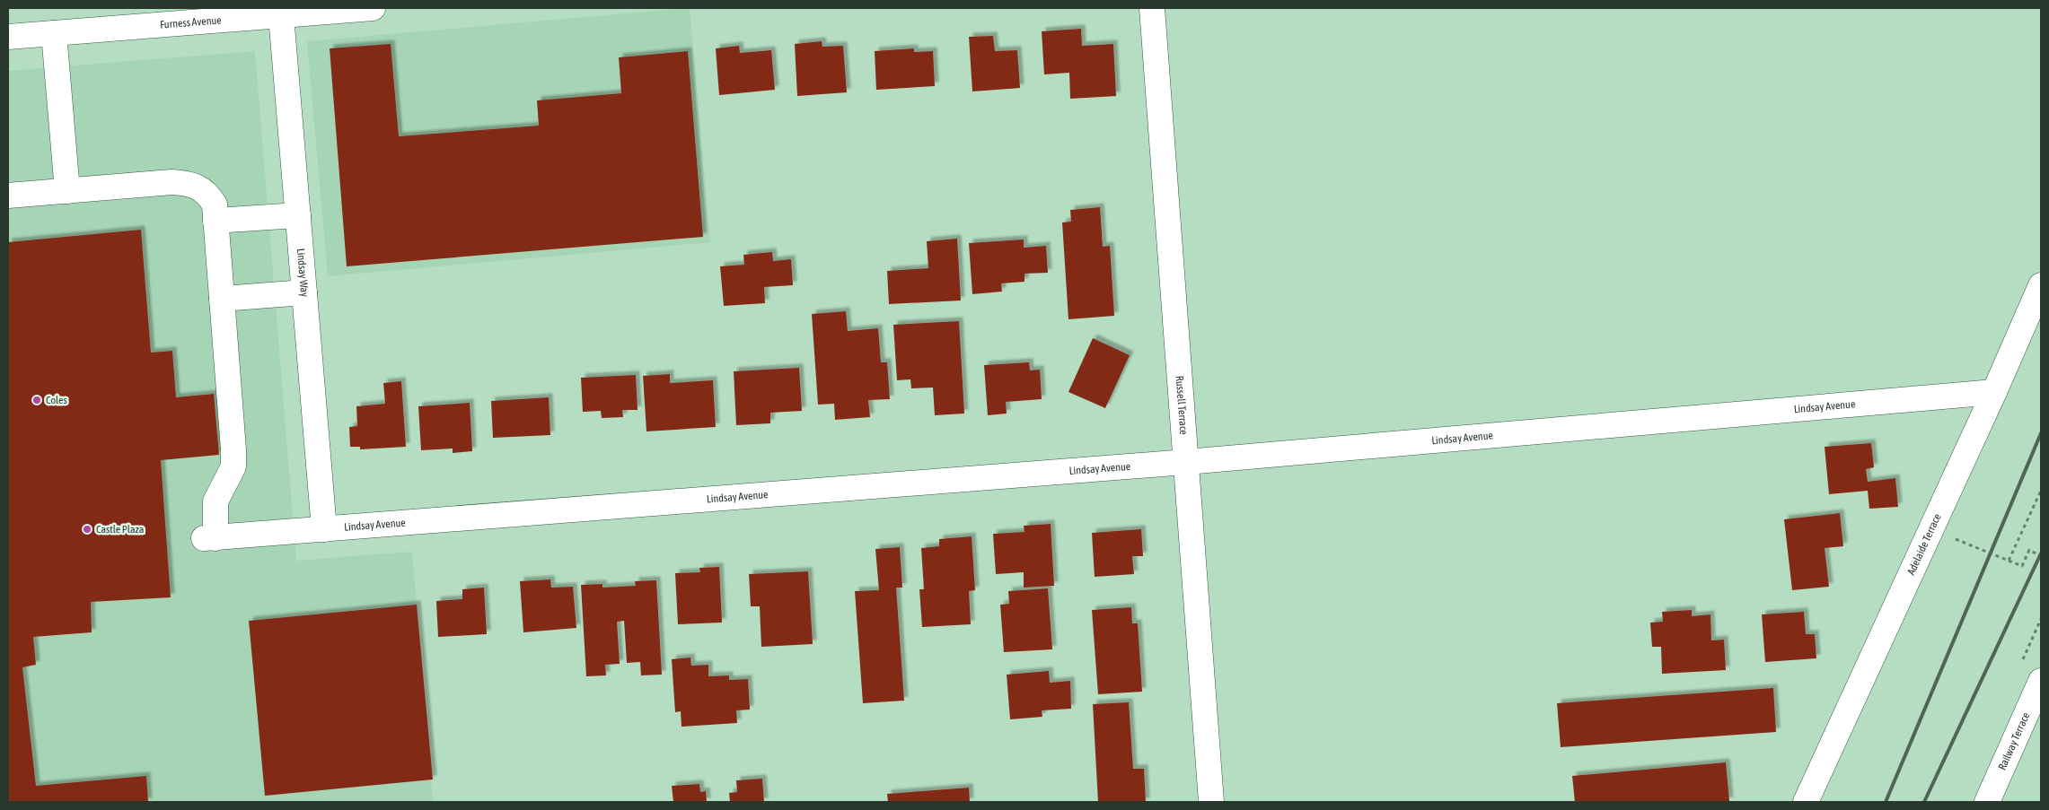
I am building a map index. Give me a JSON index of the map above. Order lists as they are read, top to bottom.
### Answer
{
  "streets": {
    "street": [
      "Furness Avenue",
      "Lindsay Way",
      "Russell Terrace",
      "Lindsay Avenue",
      "Adelaide Terrace",
      "Railway Terrace"
    ]
  },
  "crossings": [
    ["Furness Avenue", "Lindsay Way"],
    ["Lindsay Way", "Lindsay Avenue"],
    ["Russell Terrace", "Lindsay Avenue"],
    ["Lindsay Avenue", "Adelaide Terrace"]
  ],
  "places": ["Coles", "Castle Plaza"]
}
